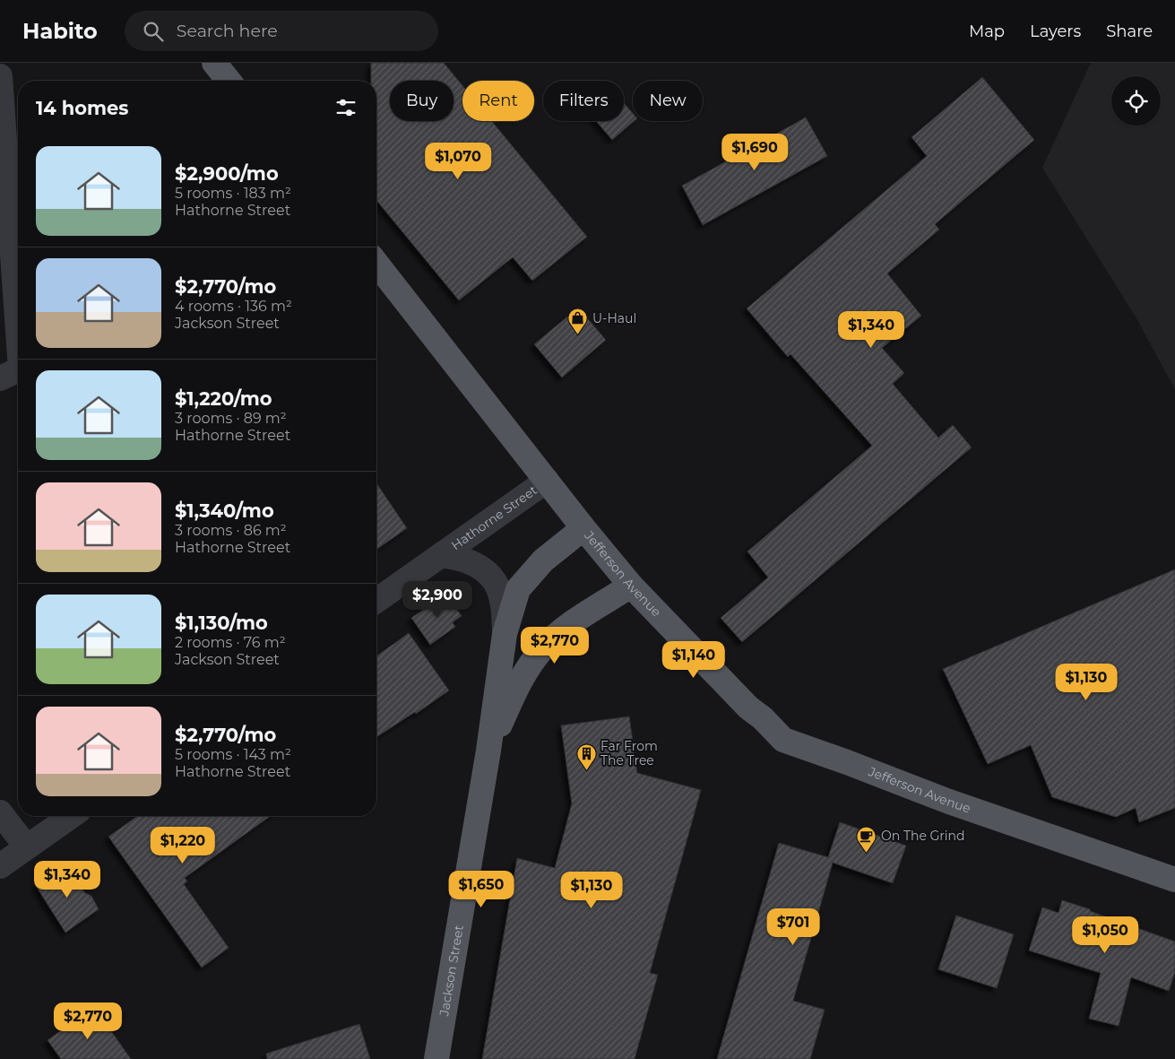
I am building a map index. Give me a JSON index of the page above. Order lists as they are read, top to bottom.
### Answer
{
  "streets": {
    "main road": ["Jefferson Avenue", "Jackson Street"],
    "street": ["Hathorne Street"]
  },
  "crossings": [
    ["Hathorne Street", "Jefferson Avenue"],
    ["Hathorne Street", "Jackson Street"],
    ["Jefferson Avenue", "Jackson Street"]
  ],
  "places": {
    "shop": ["U-Haul"],
    "building": ["Far From The Tree"],
    "cafe": ["On The Grind"]
  },
  "page": {
    "header": "Habito",
    "search": "Search here",
    "nav": ["Map", "Layers", "Share"],
    "chip": [
      "Buy",
      "Rent",
      "Filters",
      "New"
    ],
    "heading": "14 homes",
    "price": [
      "$1,690",
      "$1,070",
      "$1,340",
      "$2,900",
      "$2,770",
      "$1,140",
      "$1,130",
      "$1,220",
      "$1,340",
      "$1,650",
      "$1,130",
      "$701",
      "$1,050",
      "$2,770"
    ],
    "list": [
      {
        "name": "$2,900/mo",
        "note": "5 rooms · 183 m² · Hathorne Street"
      },
      {
        "name": "$2,770/mo",
        "note": "4 rooms · 136 m² · Jackson Street"
      },
      {
        "name": "$1,220/mo",
        "note": "3 rooms · 89 m² · Hathorne Street"
      },
      {
        "name": "$1,340/mo",
        "note": "3 rooms · 86 m² · Hathorne Street"
      },
      {
        "name": "$1,130/mo",
        "note": "2 rooms · 76 m² · Jackson Street"
      },
      {
        "name": "$2,770/mo",
        "note": "5 rooms · 143 m² · Hathorne Street"
      }
    ]
  }
}
